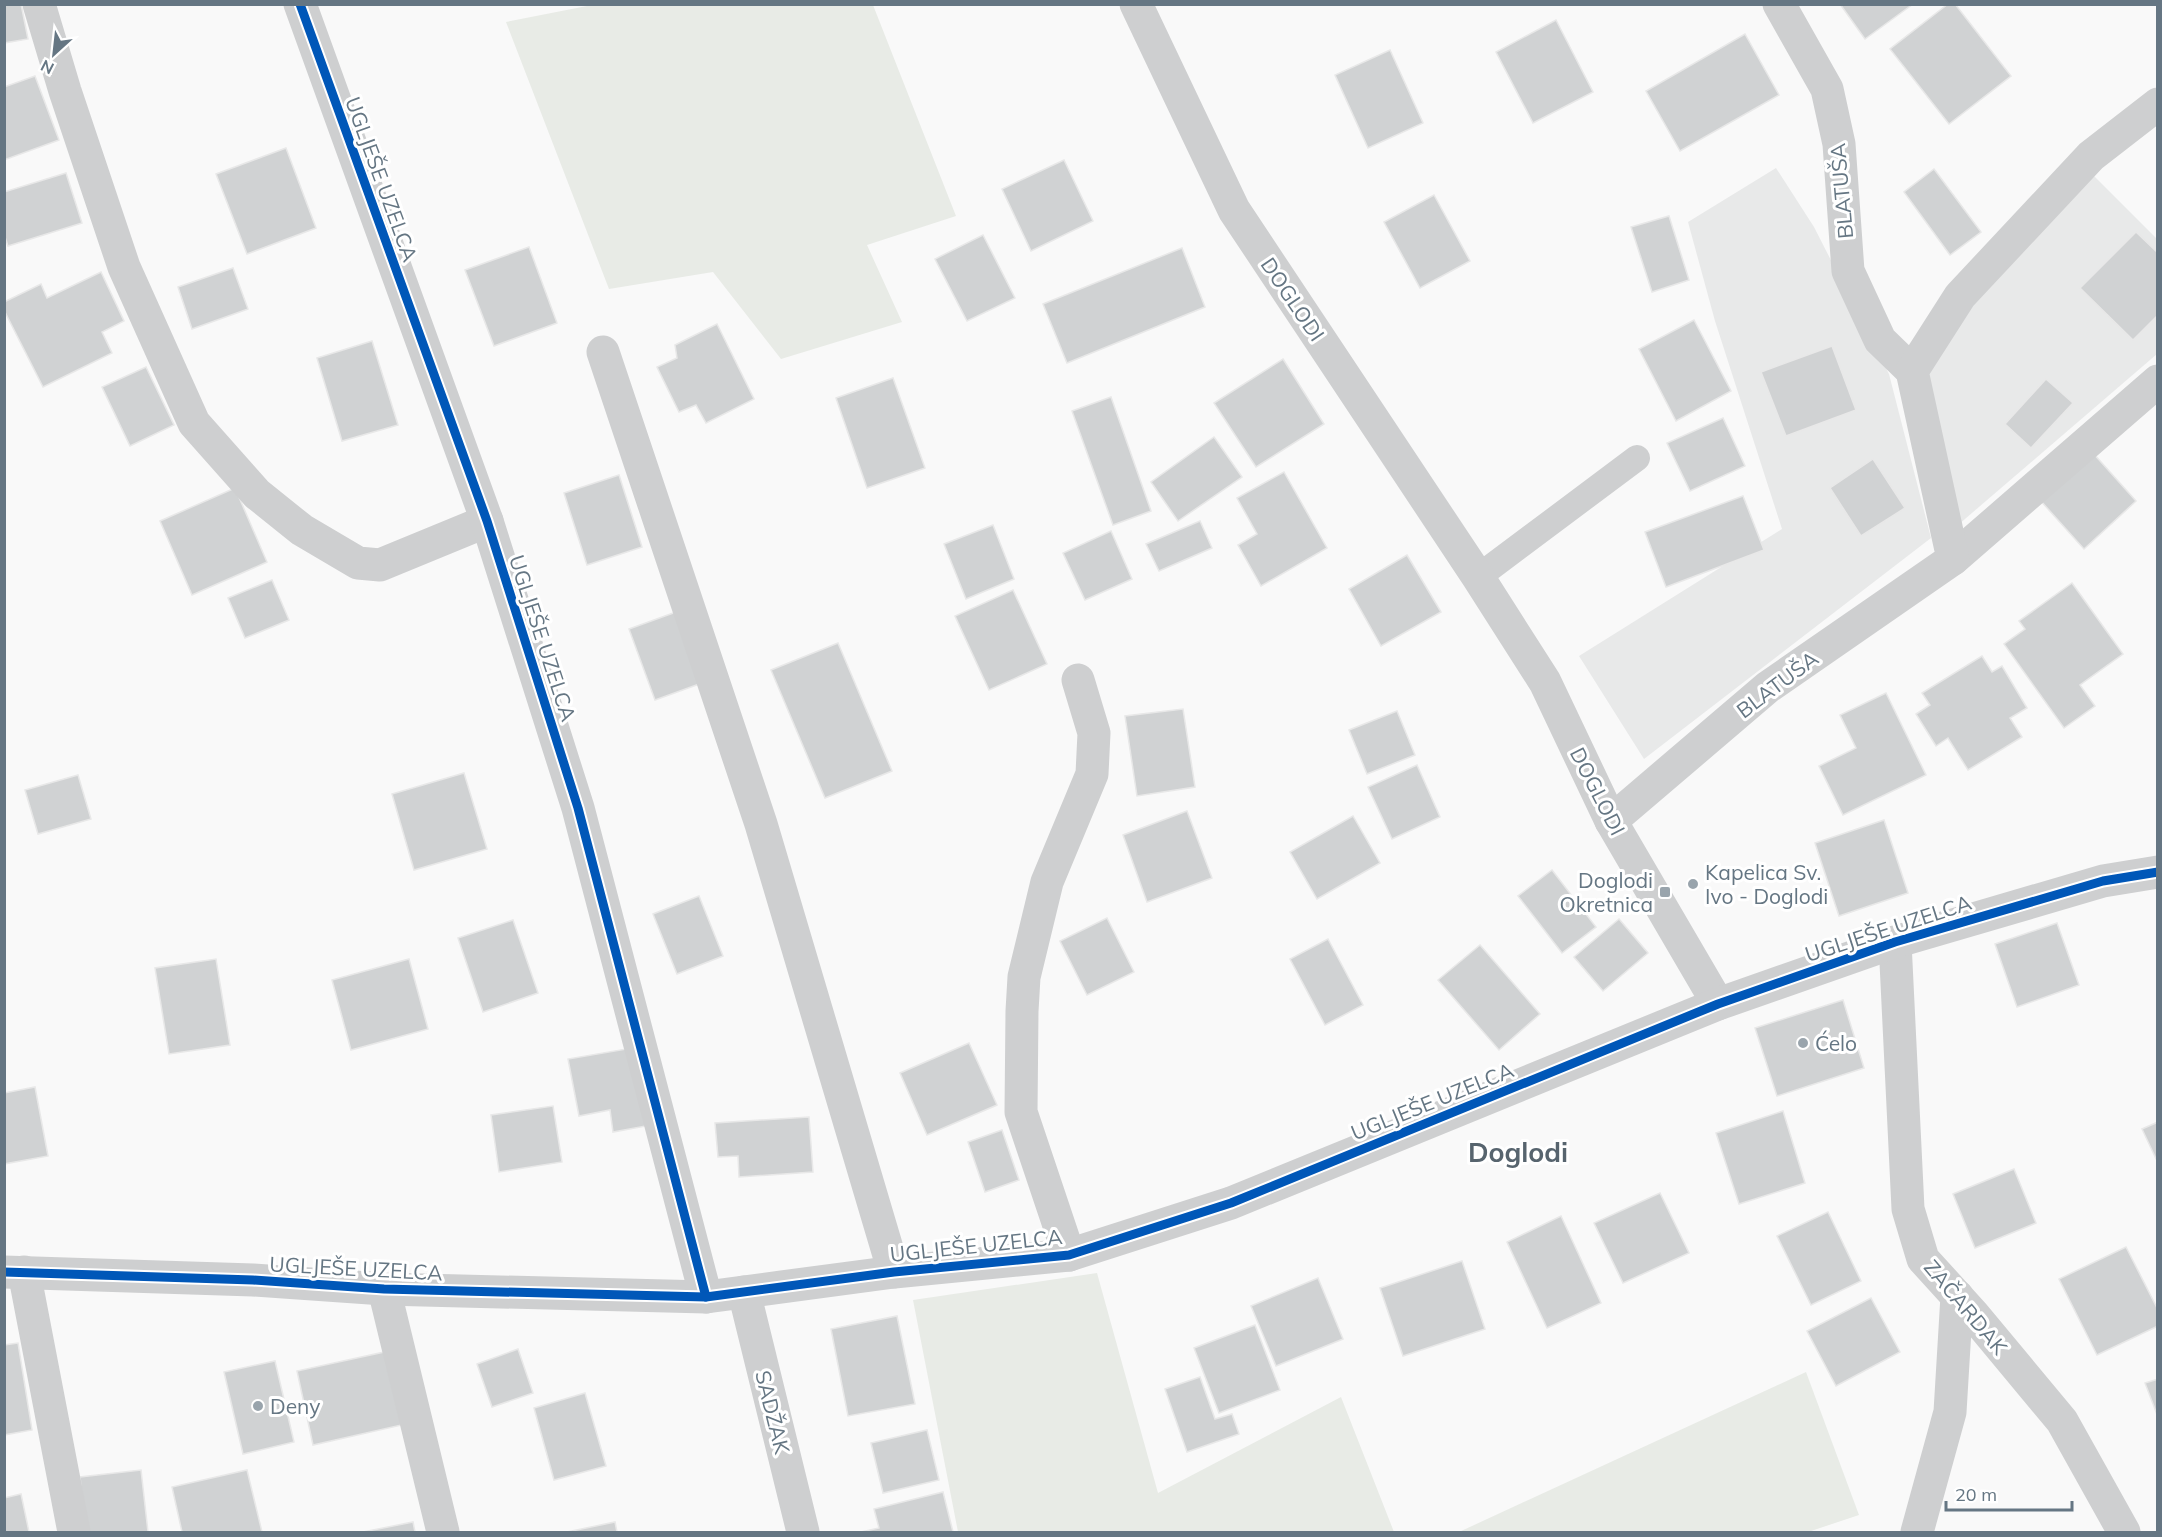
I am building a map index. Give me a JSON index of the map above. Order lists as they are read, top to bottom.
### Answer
{
  "streets": {
    "street": [
      "UGLJEŠE UZELCA",
      "BLATUŠA",
      "DOGLODI",
      "ZAČARDAK",
      "SADŽAK"
    ]
  },
  "crossings": [
    ["UGLJEŠE UZELCA", "DOGLODI"],
    ["UGLJEŠE UZELCA", "ZAČARDAK"],
    ["UGLJEŠE UZELCA", "SADŽAK"],
    ["BLATUŠA", "DOGLODI"]
  ],
  "districts": ["Doglodi"],
  "places": {
    "other": ["Kapelica Sv. Ivo - Doglodi", "Ćelo", "Deny"],
    "transit": ["Doglodi Okretnica"]
  },
  "scale_bar": "20 m",
  "north": "bottom left"
}
